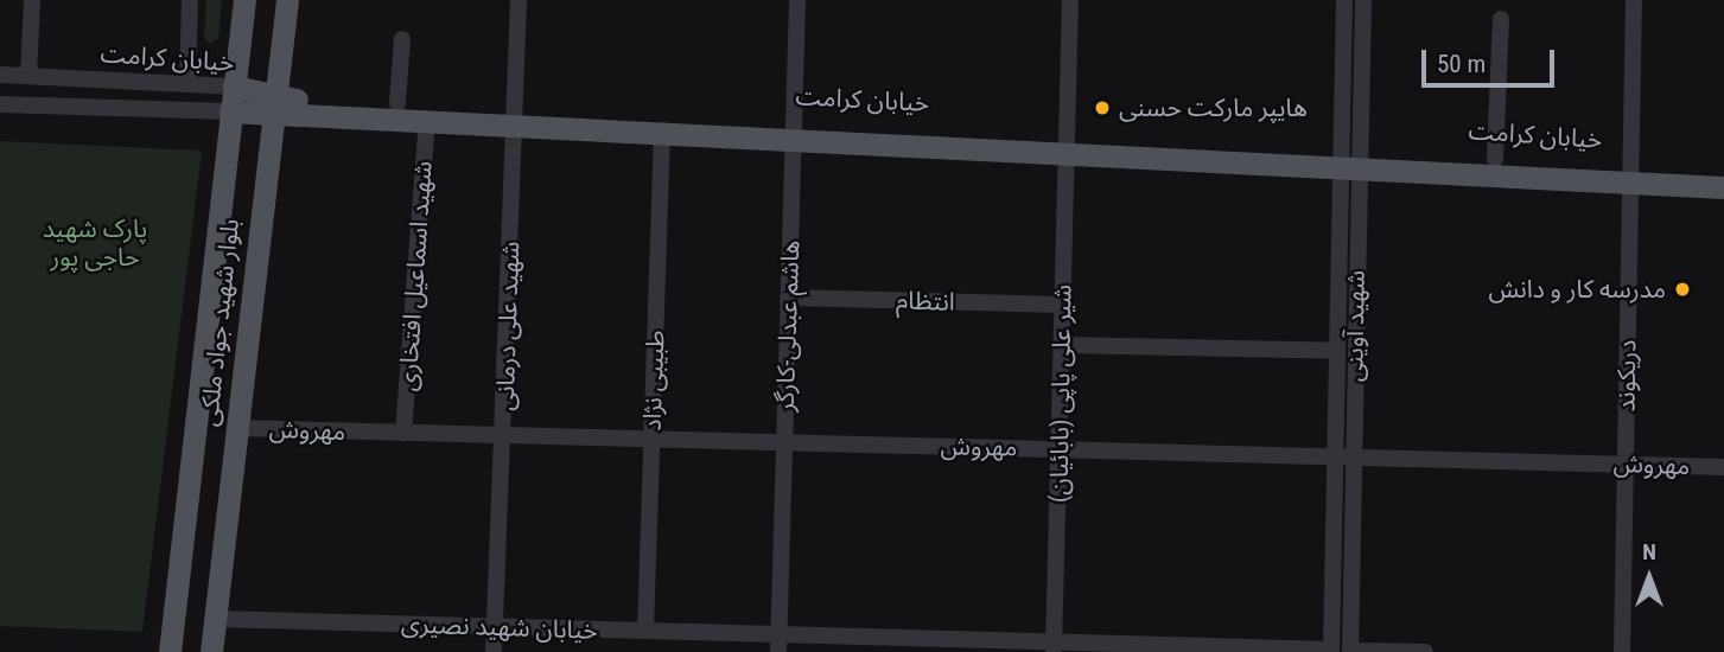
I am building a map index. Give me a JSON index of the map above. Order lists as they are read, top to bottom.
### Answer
{
  "streets": {
    "main road": ["خیابان کرامت", "بلوار شهید جواد ملکی"],
    "street": [
      "شهید اسماعیل افتخاری",
      "انتظام",
      "شهید علی درمانی",
      "هاشم عبدلی-کارگر",
      "شهید آوینی",
      "دریکوند",
      "طبیبی نژاد",
      "شیر علی پاپی (بابائیان)",
      "مهروش",
      "خیابان شهید نصیری"
    ]
  },
  "crossings": [
    ["خیابان کرامت", "شهید اسماعیل افتخاری"],
    ["خیابان کرامت", "بلوار شهید جواد ملکی"],
    ["خیابان کرامت", "شهید علی درمانی"],
    ["خیابان کرامت", "هاشم عبدلی-کارگر"],
    ["خیابان کرامت", "شهید آوینی"],
    ["خیابان کرامت", "دریکوند"],
    ["خیابان کرامت", "طبیبی نژاد"],
    ["خیابان کرامت", "شیر علی پاپی (بابائیان)"],
    ["شهید اسماعیل افتخاری", "مهروش"],
    ["انتظام", "هاشم عبدلی-کارگر"],
    ["انتظام", "شیر علی پاپی (بابائیان)"],
    ["بلوار شهید جواد ملکی", "مهروش"],
    ["بلوار شهید جواد ملکی", "خیابان شهید نصیری"],
    ["شهید علی درمانی", "مهروش"],
    ["شهید علی درمانی", "خیابان شهید نصیری"],
    ["هاشم عبدلی-کارگر", "مهروش"],
    ["هاشم عبدلی-کارگر", "خیابان شهید نصیری"],
    ["شهید آوینی", "مهروش"],
    ["شهید آوینی", "خیابان شهید نصیری"],
    ["دریکوند", "مهروش"],
    ["طبیبی نژاد", "مهروش"],
    ["طبیبی نژاد", "خیابان شهید نصیری"],
    ["شیر علی پاپی (بابائیان)", "مهروش"],
    ["شیر علی پاپی (بابائیان)", "خیابان شهید نصیری"]
  ],
  "parks": ["پارک شهید حاجی پور"],
  "places": ["هایپر مارکت حسنی", "مدرسه کار و دانش"],
  "scale_bar": "50 m",
  "north": "top"
}
